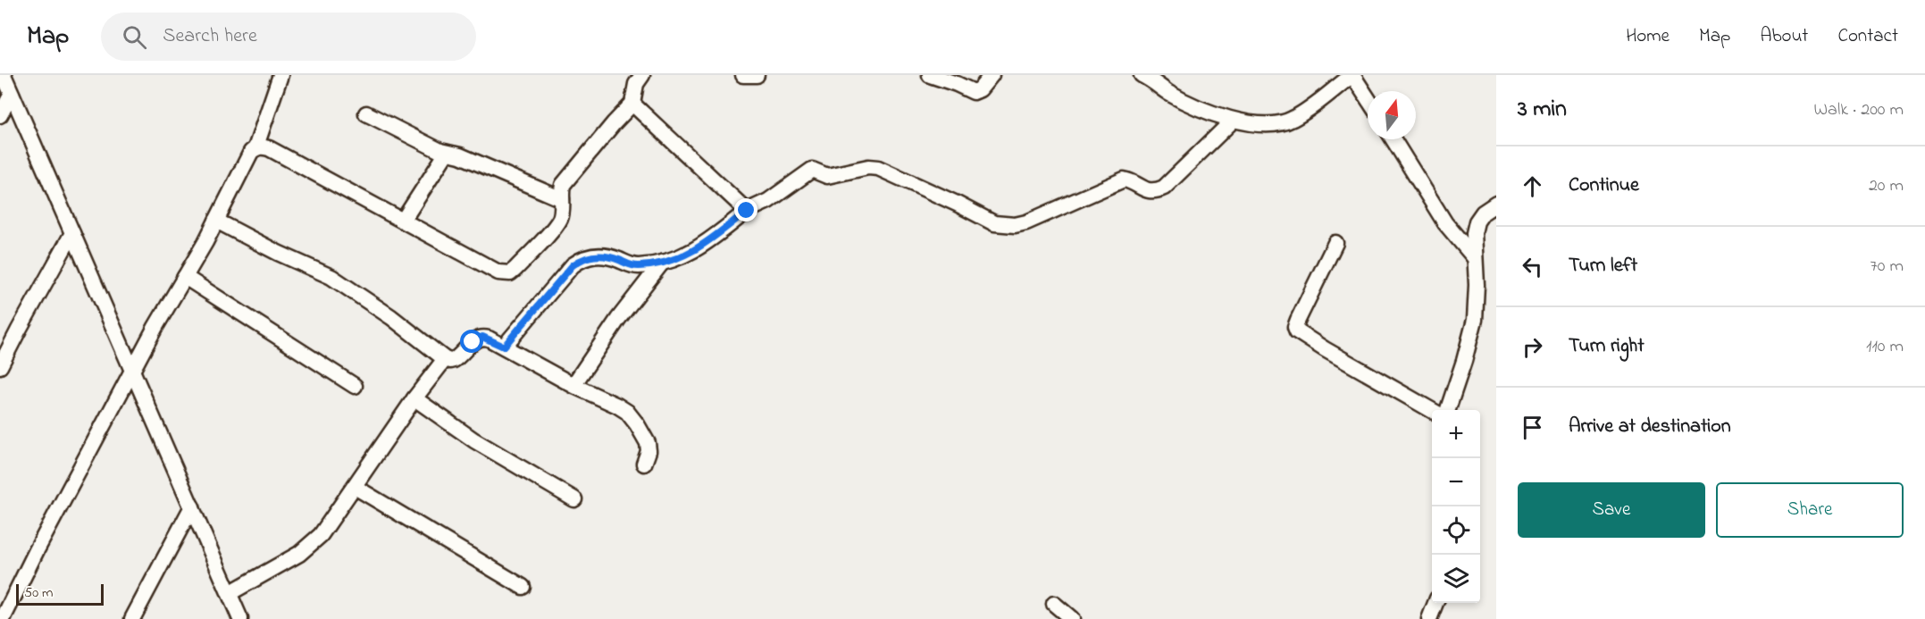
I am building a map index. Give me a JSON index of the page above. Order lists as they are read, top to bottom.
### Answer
{
  "scale_bar": "50 m",
  "north": "top",
  "page": {
    "header": "Map",
    "search": "Search here",
    "nav": [
      "Home",
      "Map",
      "About",
      "Contact"
    ],
    "heading": ["3 min", "Walk · 200 m"],
    "list": [
      ["Continue", "20 m"],
      ["Turn left", "70 m"],
      ["Turn right", "110 m"],
      "Arrive at destination"
    ],
    "map_buttons": ["+", "−"],
    "buttons": ["Save", "Share"],
    "scale": "50 m"
  }
}
